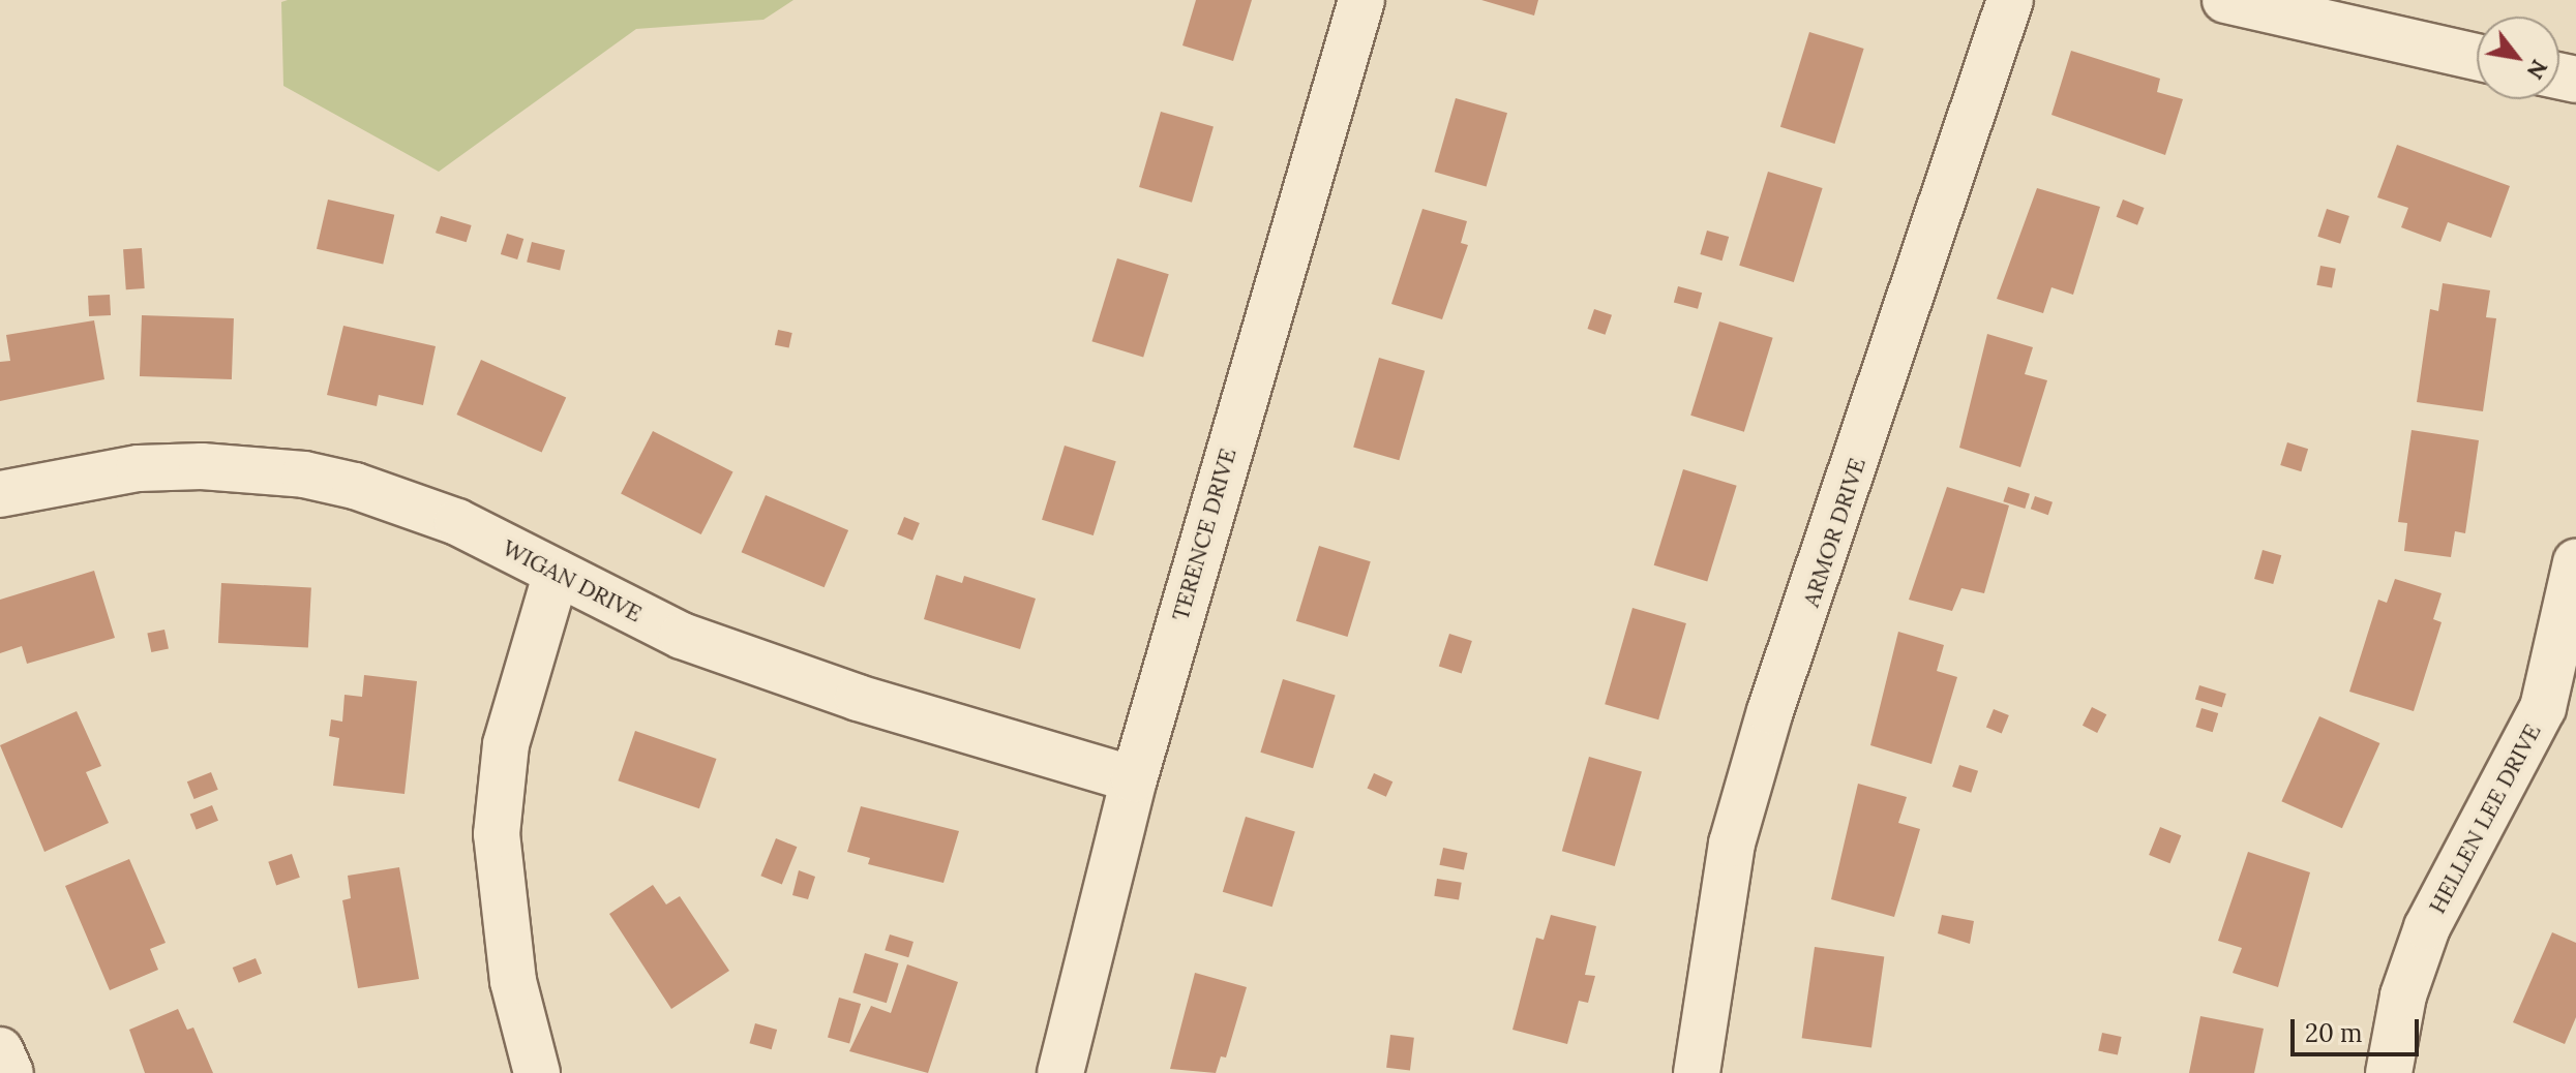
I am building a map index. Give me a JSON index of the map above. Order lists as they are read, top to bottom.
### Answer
{
  "streets": {
    "street": [
      "ARMOR DRIVE",
      "TERENCE DRIVE",
      "WIGAN DRIVE",
      "HELLEN LEE DRIVE"
    ]
  },
  "crossings": [
    ["TERENCE DRIVE", "WIGAN DRIVE"]
  ],
  "scale_bar": "20 m",
  "north": "bottom right"
}
